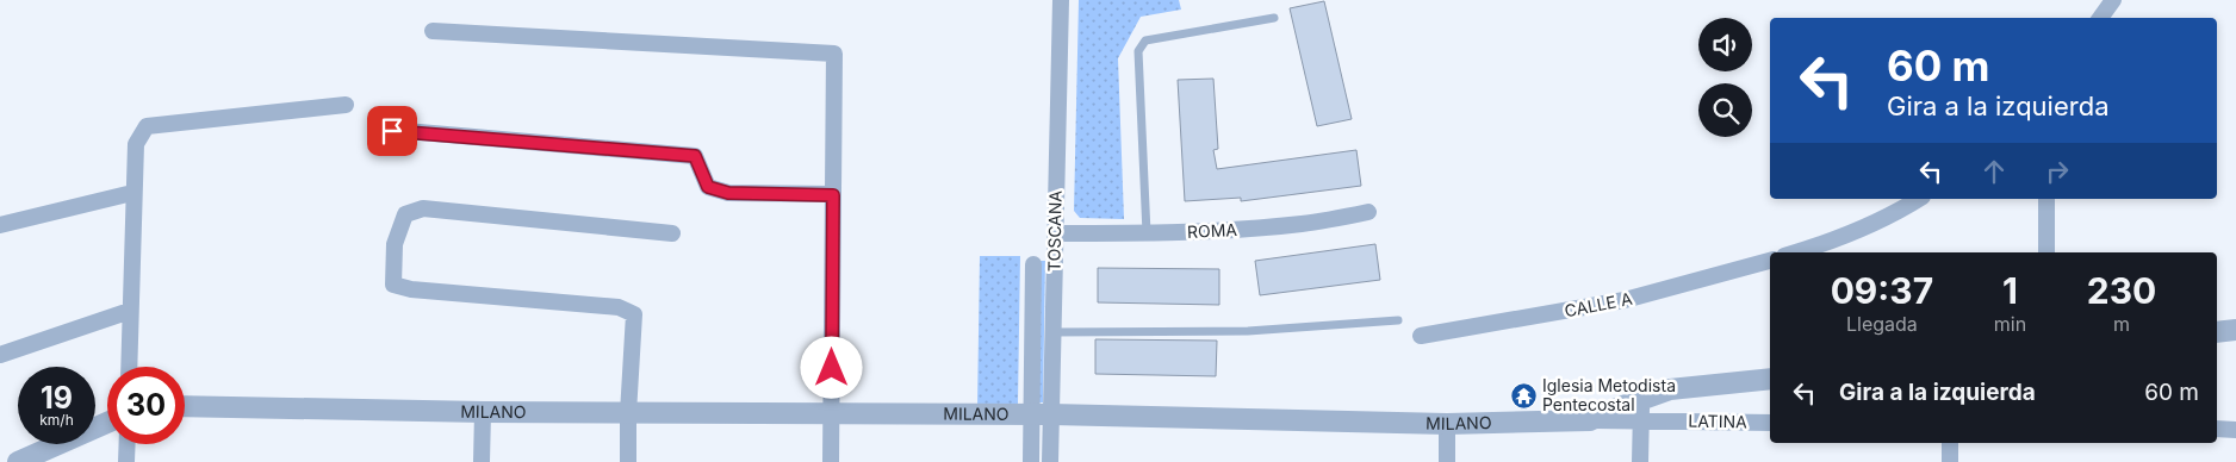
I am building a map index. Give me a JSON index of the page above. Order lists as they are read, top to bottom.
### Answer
{
  "streets": {
    "street": [
      "TOSCANA",
      "ROMA",
      "CALLE A",
      "MILANO",
      "LATINA"
    ]
  },
  "crossings": [
    ["TOSCANA", "ROMA"],
    ["TOSCANA", "MILANO"],
    ["MILANO", "LATINA"]
  ],
  "places": {
    "temple": ["Iglesia Metodista Pentecostal"]
  },
  "page": {
    "turn": ["60 m", "Gira a la izquierda"],
    "eta": [
      "09:37",
      "Llegada",
      "1",
      "min",
      "230",
      "m"
    ],
    "list": [
      {
        "name": "Gira a la izquierda",
        "value": "60 m"
      }
    ],
    "speed": "19 km/h",
    "limit": "30"
  }
}
